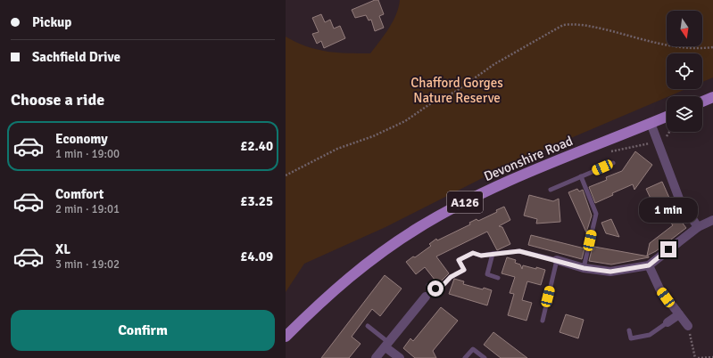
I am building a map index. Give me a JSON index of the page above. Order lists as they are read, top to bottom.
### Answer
{
  "streets": {
    "main road": ["Devonshire Road", "A126"]
  },
  "parks": ["Chafford Gorges Nature Reserve"],
  "north": "bottom",
  "page": {
    "banner": ["Pickup", "Sachfield Drive"],
    "heading": "Choose a ride",
    "list": [
      {
        "name": "Economy",
        "note": "1 min · 19:00",
        "value": "£2.40"
      },
      {
        "name": "Comfort",
        "note": "2 min · 19:01",
        "value": "£3.25"
      },
      {
        "name": "XL",
        "note": "3 min · 19:02",
        "value": "£4.09"
      }
    ],
    "bubble": "1 min",
    "buttons": "Confirm"
  }
}
